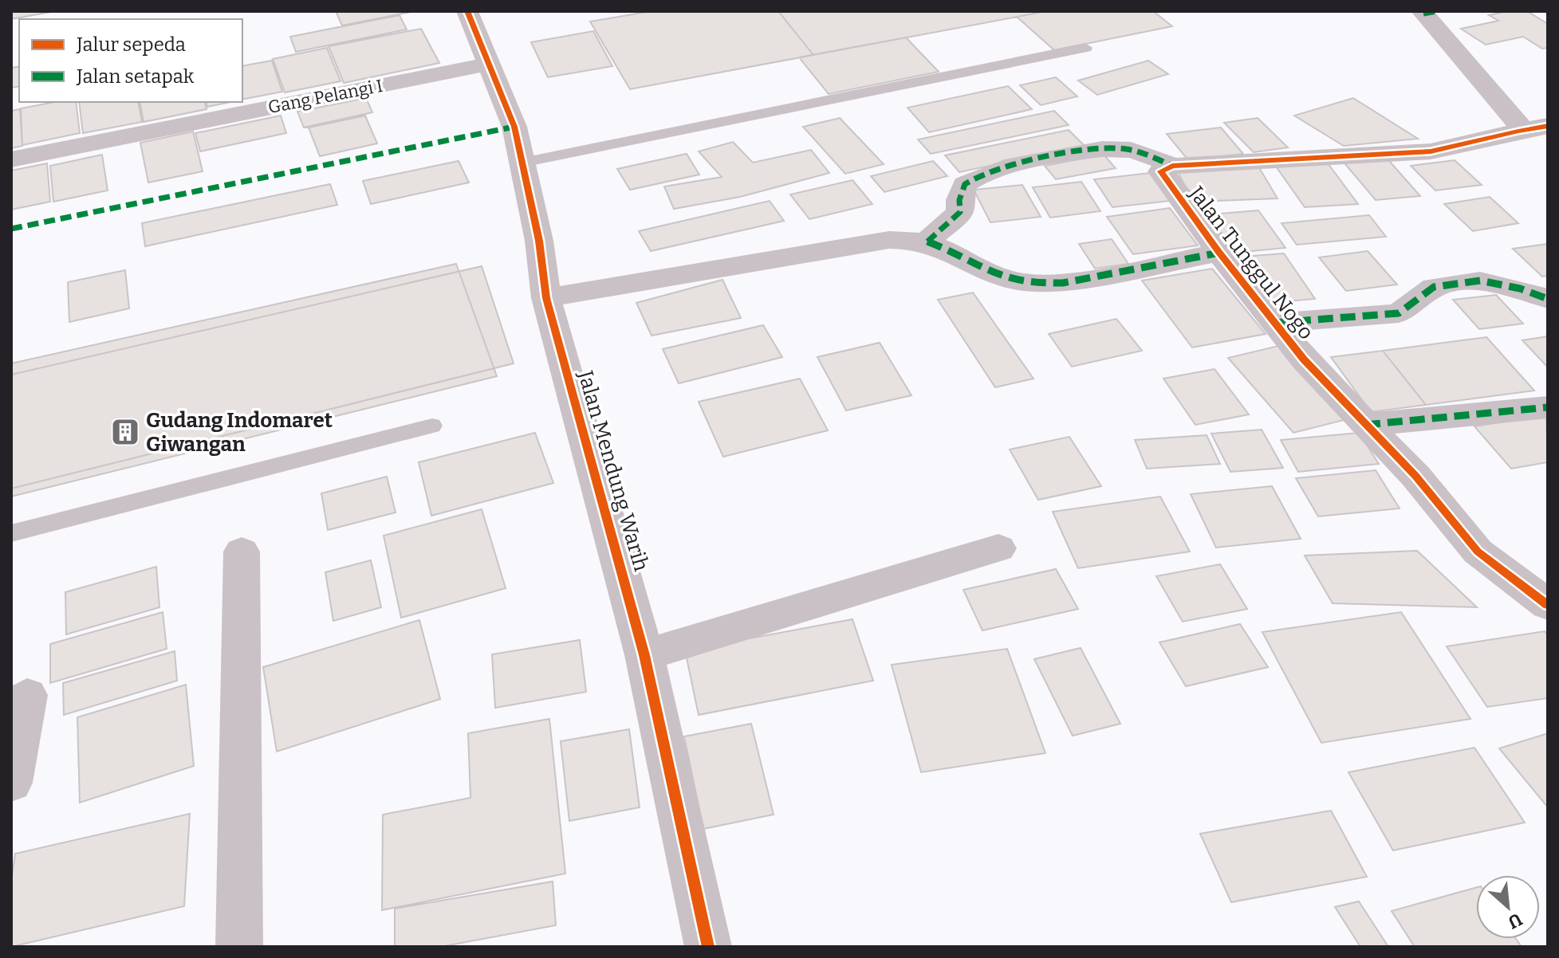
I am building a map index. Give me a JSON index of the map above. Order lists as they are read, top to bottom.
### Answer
{
  "streets": {
    "street": ["Gang Pelangi I", "Jalan Tunggul Nogo", "Jalan Mendung Warih"]
  },
  "crossings": [
    ["Gang Pelangi I", "Jalan Mendung Warih"]
  ],
  "places": {
    "building": ["Gudang Indomaret Giwangan"]
  },
  "legend": ["Jalur sepeda", "Jalan setapak"],
  "north": "bottom right"
}
